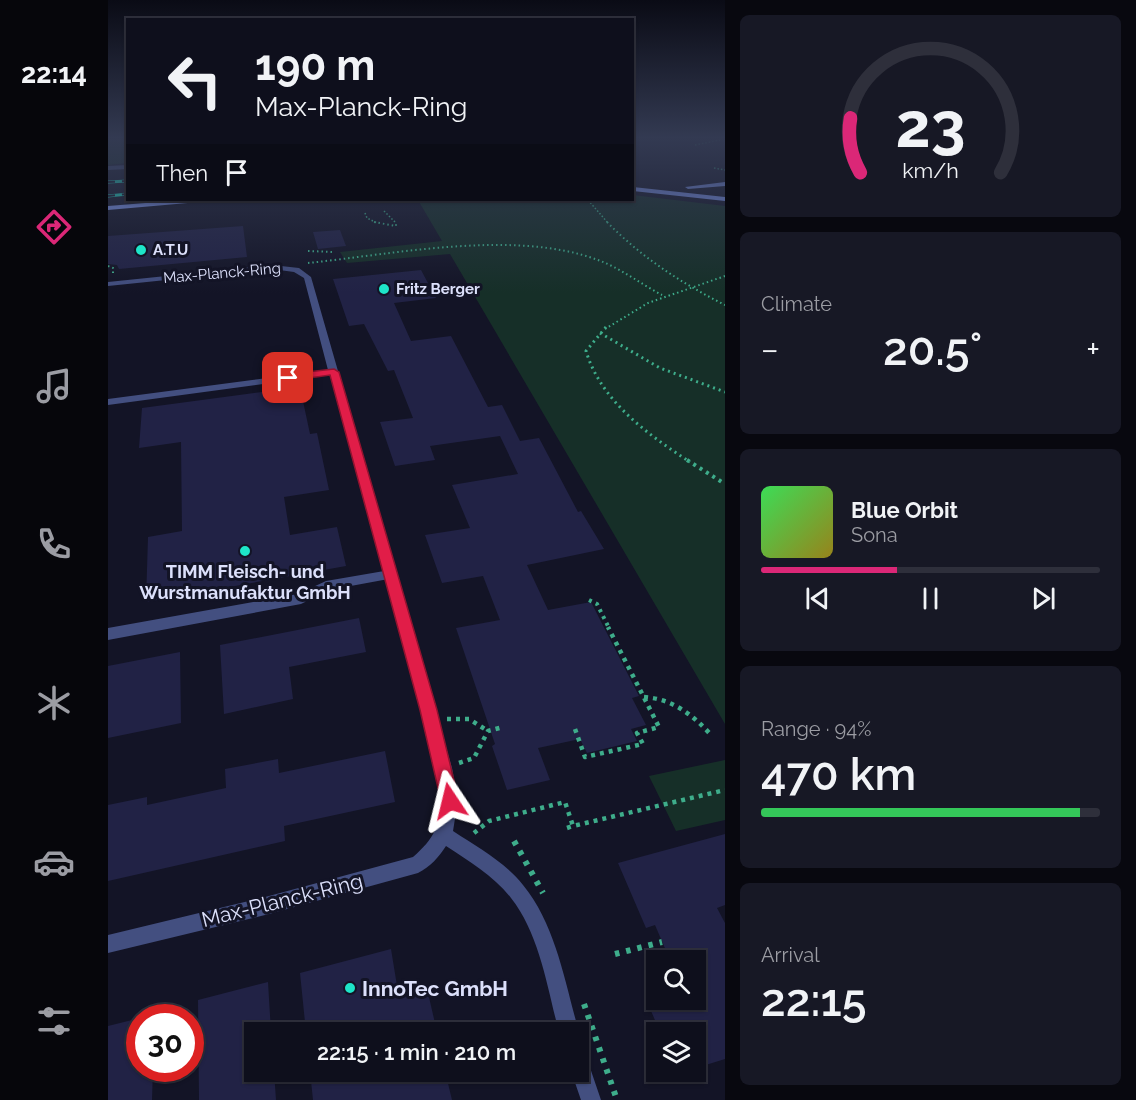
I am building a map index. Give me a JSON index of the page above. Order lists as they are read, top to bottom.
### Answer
{
  "streets": {
    "street": ["Max-Planck-Ring"]
  },
  "places": [
    "A.T.U",
    "Fritz Berger",
    "TIMM Fleisch- und Wurstmanufaktur GmbH",
    "InnoTec GmbH"
  ],
  "page": {
    "tabs": "22:14",
    "turn": ["190 m", "Max-Planck-Ring"],
    "then": "Then",
    "tile": [
      "Climate",
      ["Range · 94%", "470 km"],
      ["Arrival", "22:15"]
    ],
    "heat": ["−", "20.5°", "+"],
    "song": ["Blue Orbit", "Sona"],
    "limit": "30",
    "trip": "22:15 · 1 min · 210 m",
    "gauge": ["23", "km/h"]
  }
}
